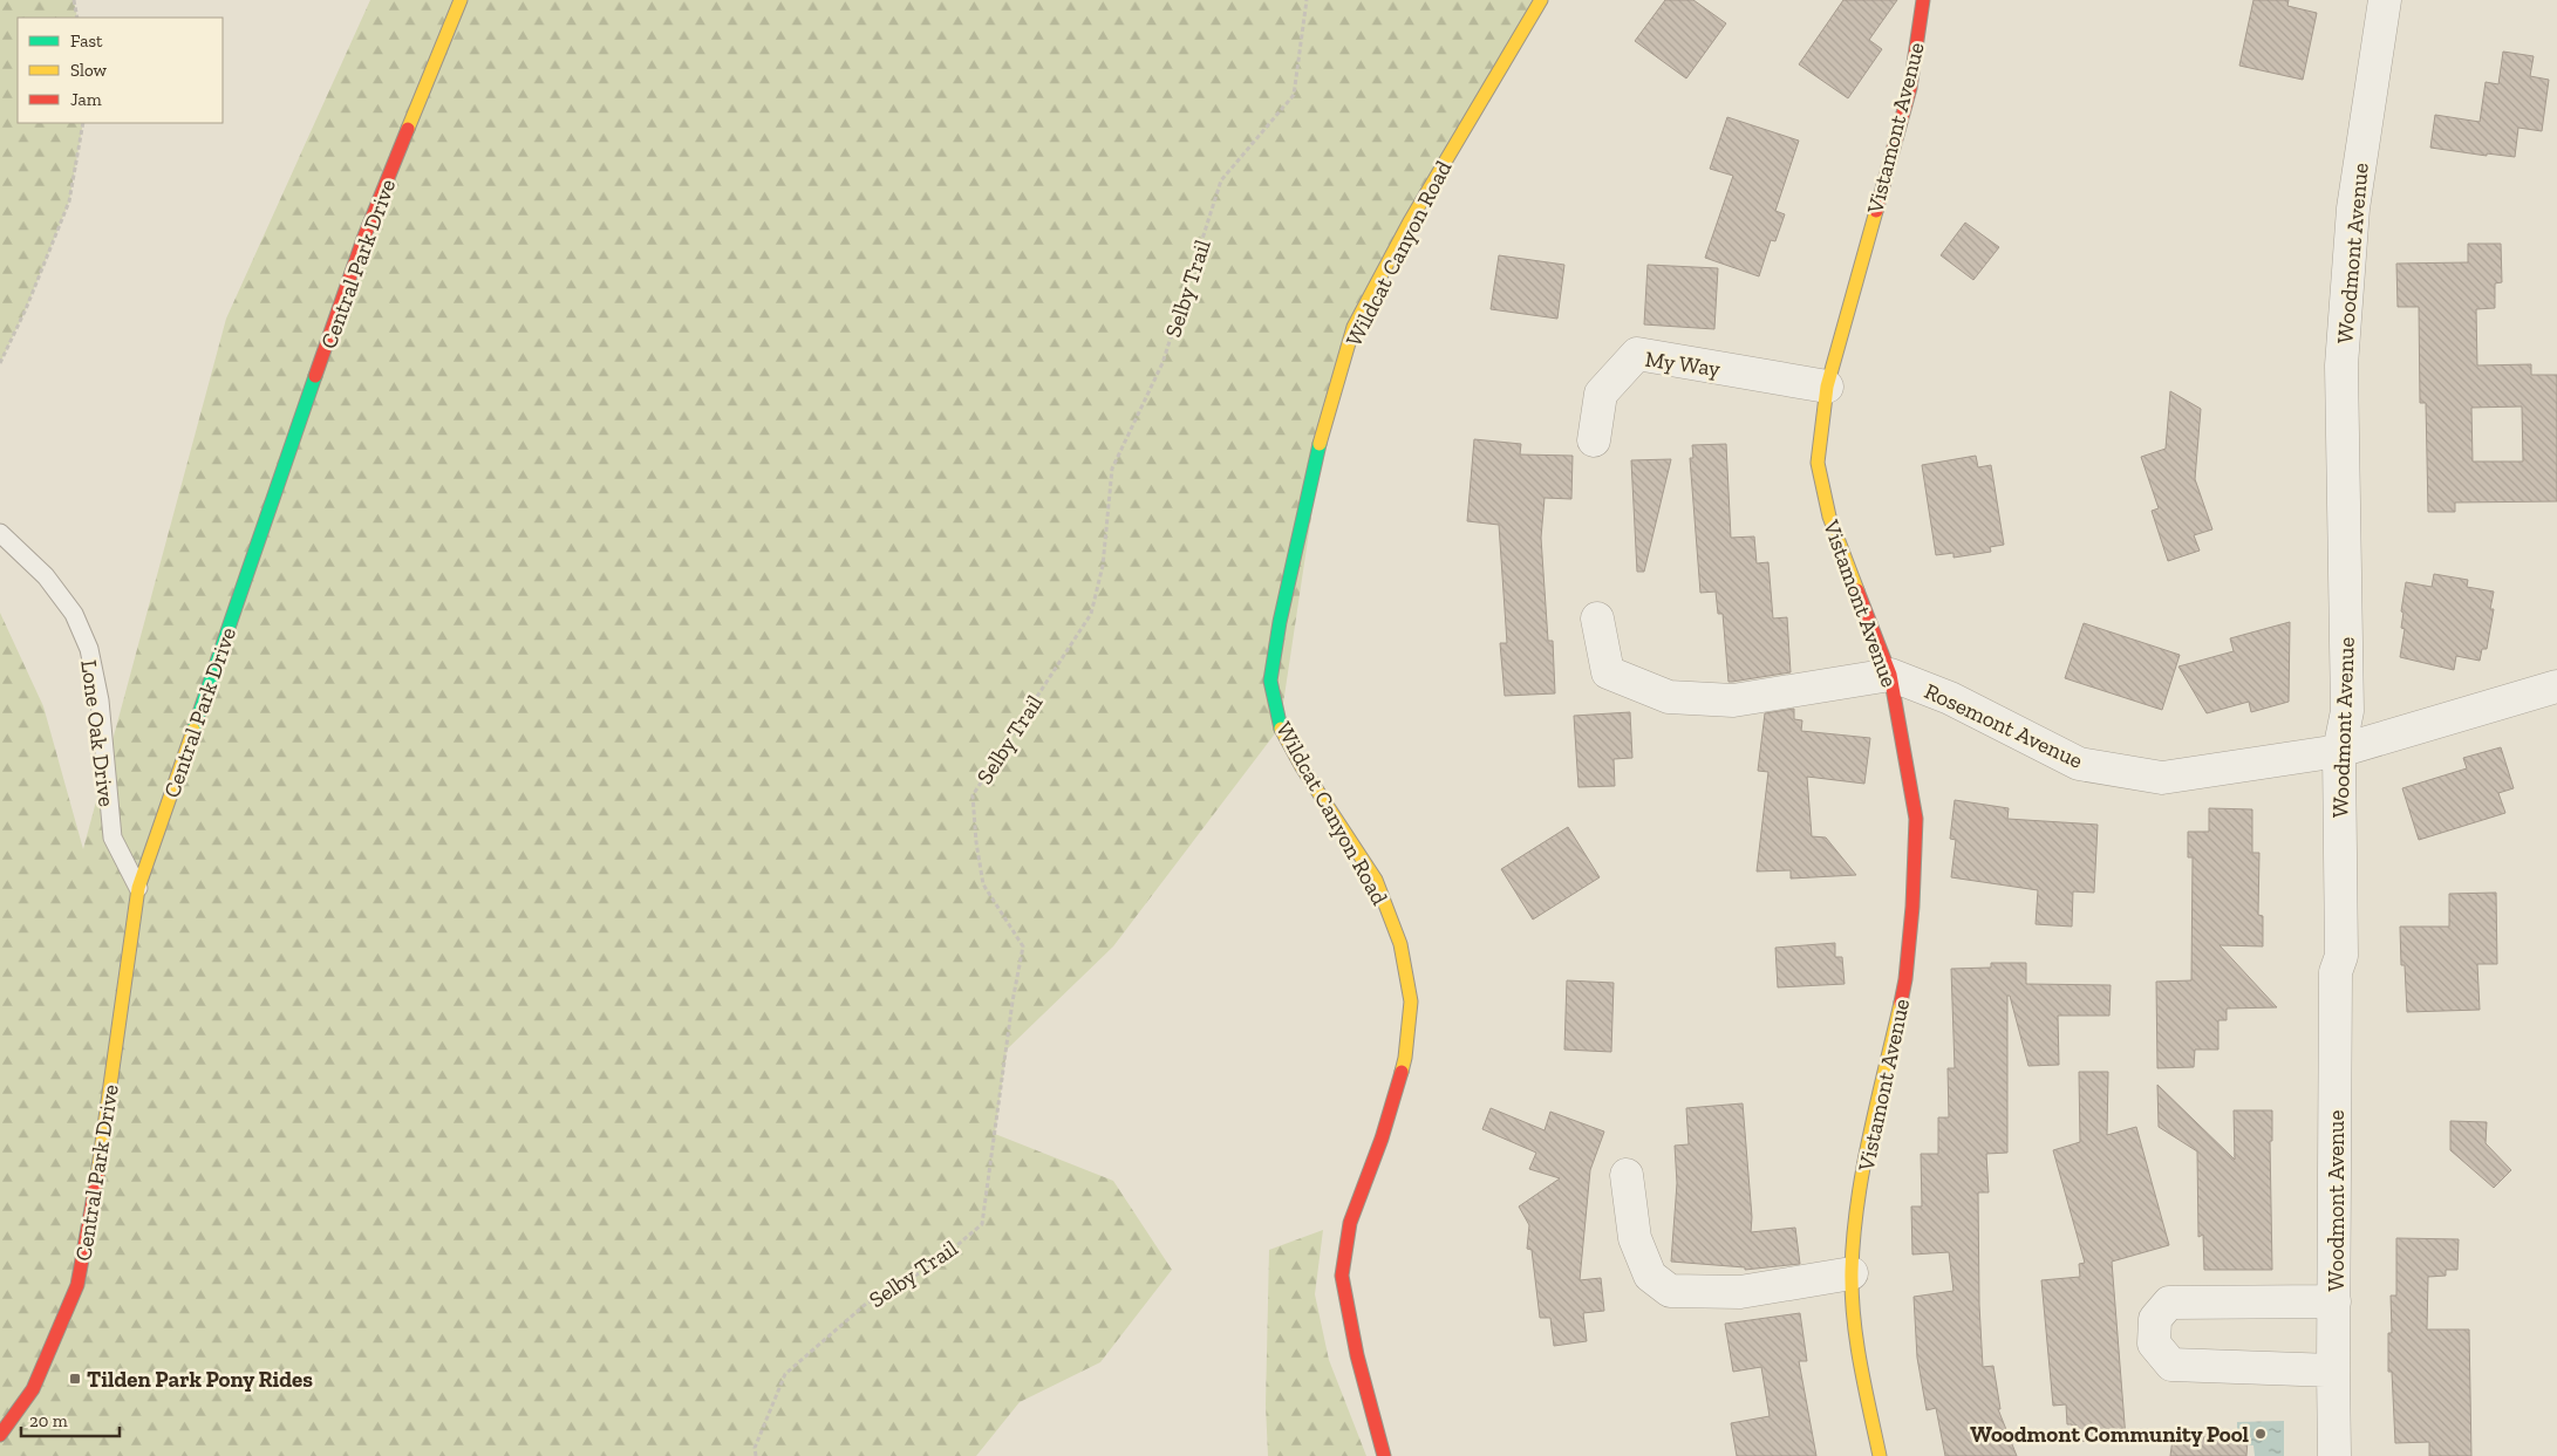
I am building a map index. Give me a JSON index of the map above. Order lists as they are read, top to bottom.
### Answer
{
  "streets": {
    "street": [
      "Vistamont Avenue",
      "Wildcat Canyon Road",
      "Woodmont Avenue",
      "Central Park Drive",
      "My Way",
      "Rosemont Avenue"
    ],
    "lane": ["Lone Oak Drive"],
    "path": ["Selby Trail"]
  },
  "crossings": [
    ["Vistamont Avenue", "My Way"],
    ["Vistamont Avenue", "Rosemont Avenue"],
    ["Woodmont Avenue", "Rosemont Avenue"],
    ["Central Park Drive", "Lone Oak Drive"]
  ],
  "places": {
    "transit": ["Tilden Park Pony Rides"],
    "other": ["Woodmont Community Pool"]
  },
  "legend": ["Fast", "Slow", "Jam"],
  "scale_bar": "20 m"
}
